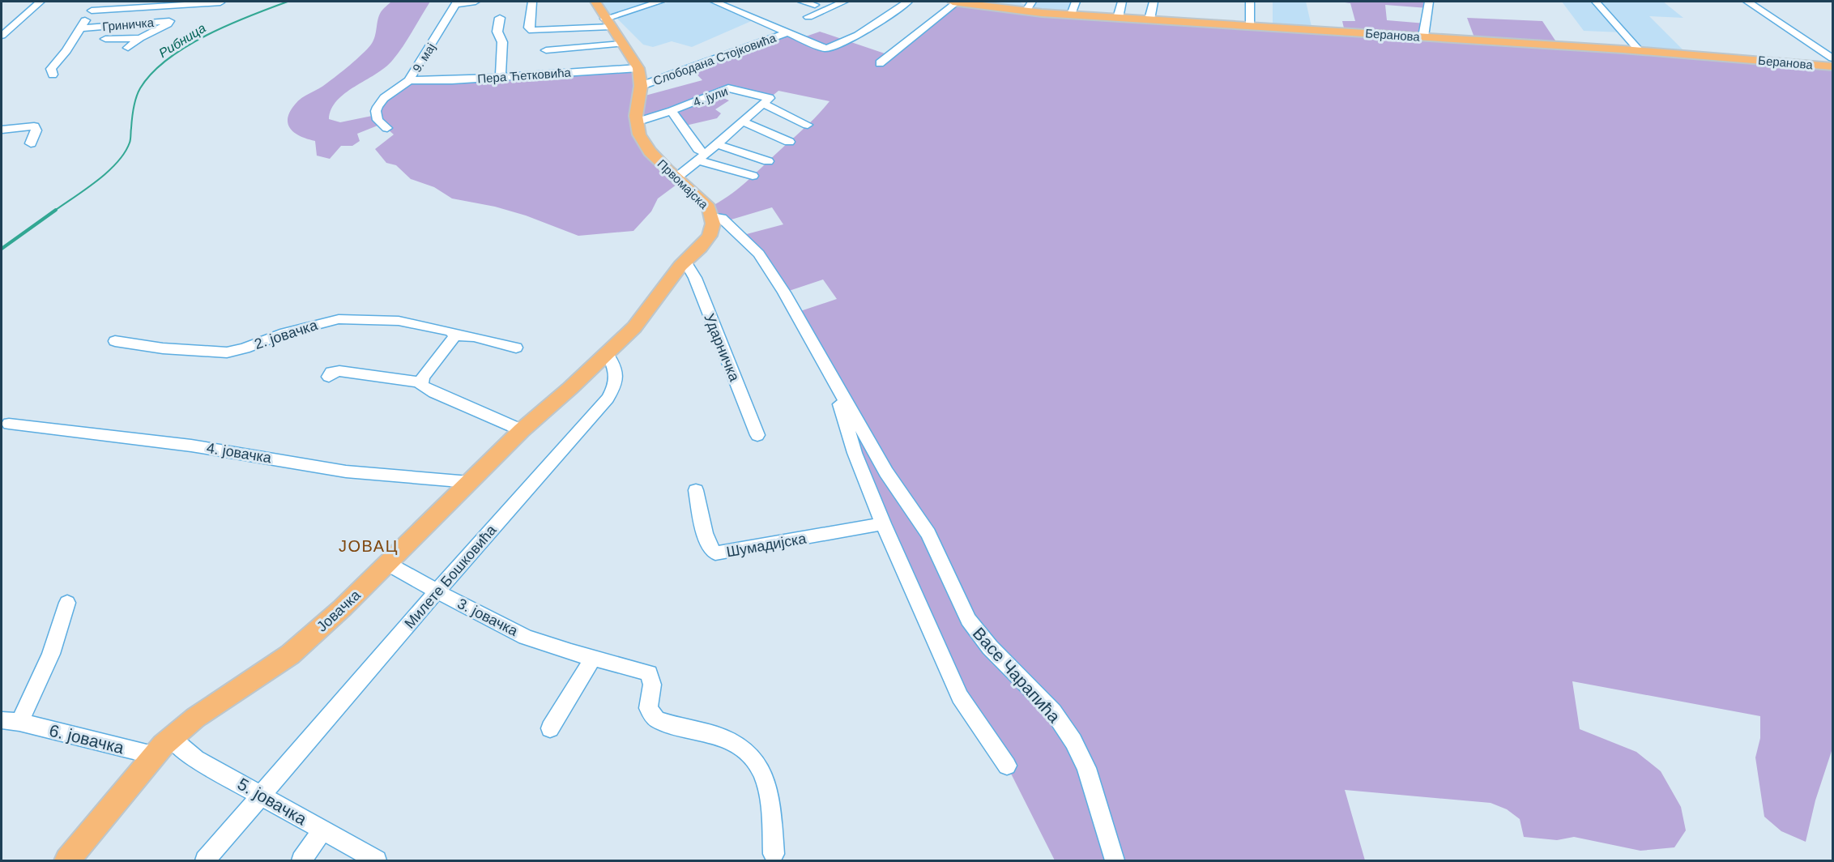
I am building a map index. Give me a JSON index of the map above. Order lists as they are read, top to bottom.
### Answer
{
  "streets": {
    "main road": ["Беранова", "Првомајска", "Јовачка"],
    "street": [
      "Гриничка",
      "9. мај",
      "Слободана Стојковића",
      "Пера Ћетковића",
      "4. јули",
      "2. јовачка",
      "Ударничка",
      "4. јовачка",
      "Шумадијска",
      "Милете Бошковића",
      "3. јовачка",
      "Васе Чарапића",
      "6. јовачка",
      "5. јовачка"
    ]
  },
  "crossings": [
    ["9. мај", "Пера Ћетковића"],
    ["Слободана Стојковића", "Првомајска"],
    ["Пера Ћетковића", "Првомајска"],
    ["4. јули", "Првомајска"],
    ["Првомајска", "Ударничка"],
    ["Првомајска", "Милете Бошковића"],
    ["Првомајска", "Јовачка"],
    ["4. јовачка", "Јовачка"],
    ["Милете Бошковића", "Јовачка"],
    ["Милете Бошковића", "3. јовачка"],
    ["Милете Бошковића", "5. јовачка"],
    ["Јовачка", "3. јовачка"],
    ["Јовачка", "6. јовачка"],
    ["Јовачка", "5. јовачка"]
  ],
  "districts": ["ЈОВАЦ"],
  "water": ["Рибница"]
}
